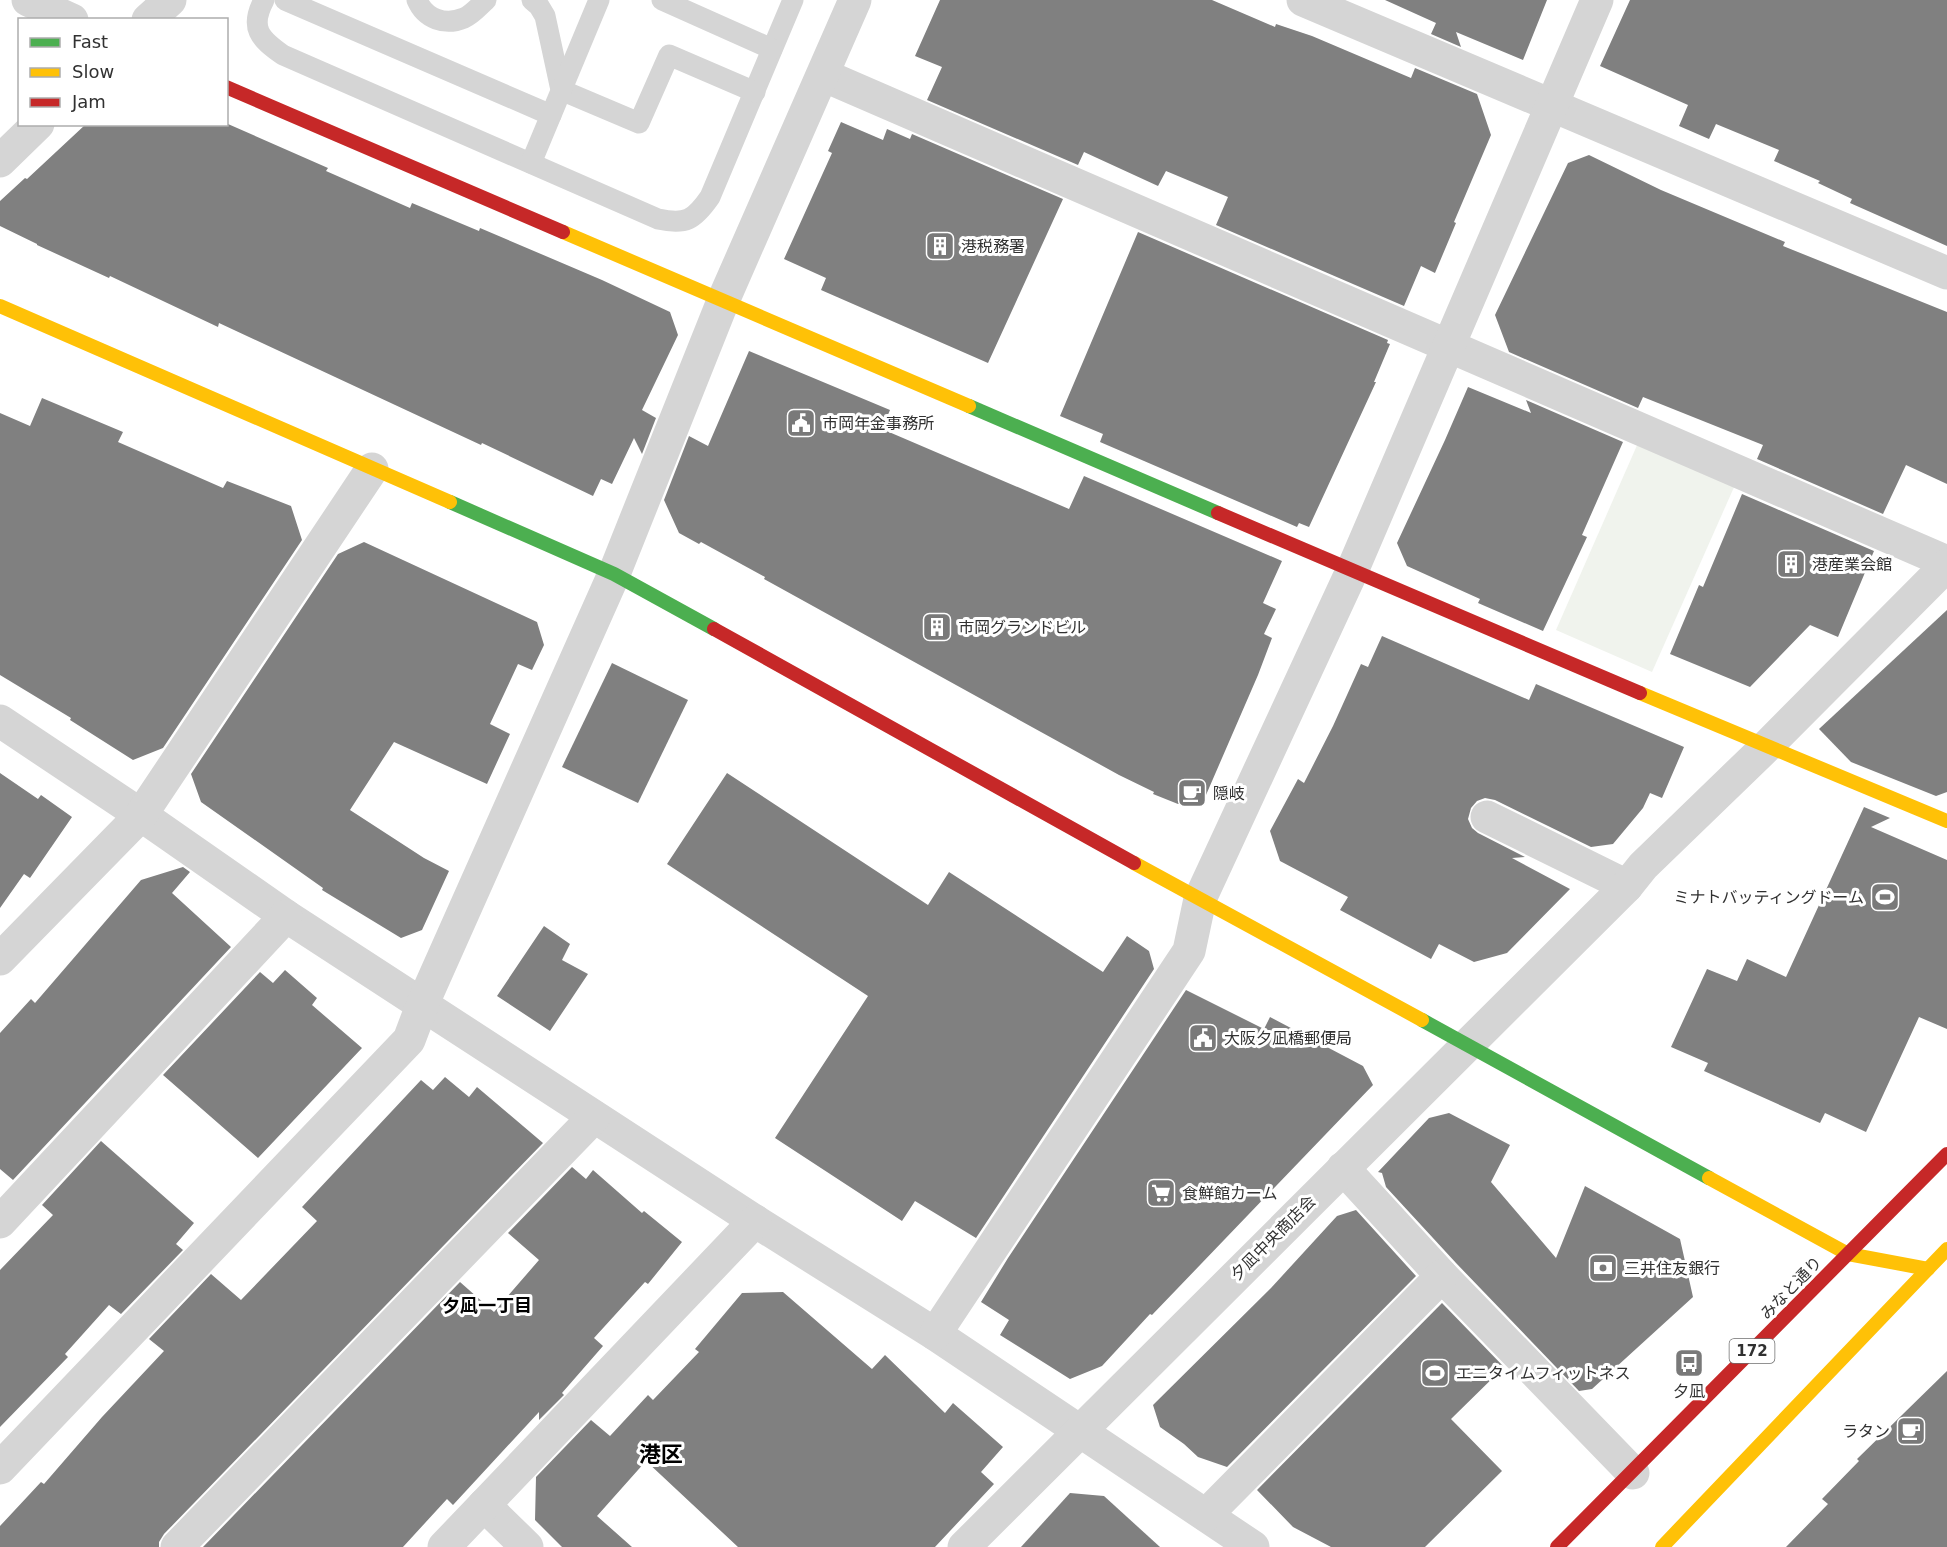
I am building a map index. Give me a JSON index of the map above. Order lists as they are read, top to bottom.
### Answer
{
  "streets": {
    "main road": ["みなと通り", "172"],
    "street": ["夕凪中央商店会"]
  },
  "districts": ["夕凪一丁目", "港区"],
  "places": {
    "building": ["港税務署", "港産業会館", "市岡グランドビル"],
    "public building": ["市岡年金事務所", "大阪夕凪橋郵便局"],
    "cafe": ["隠岐", "ラタン"],
    "sports": ["ミナトバッティングドーム", "エニタイムフィットネス"],
    "supermarket": ["食鮮館カーム"],
    "bank": ["三井住友銀行"],
    "bus stop": ["夕凪"]
  },
  "legend": ["Fast", "Slow", "Jam"]
}
